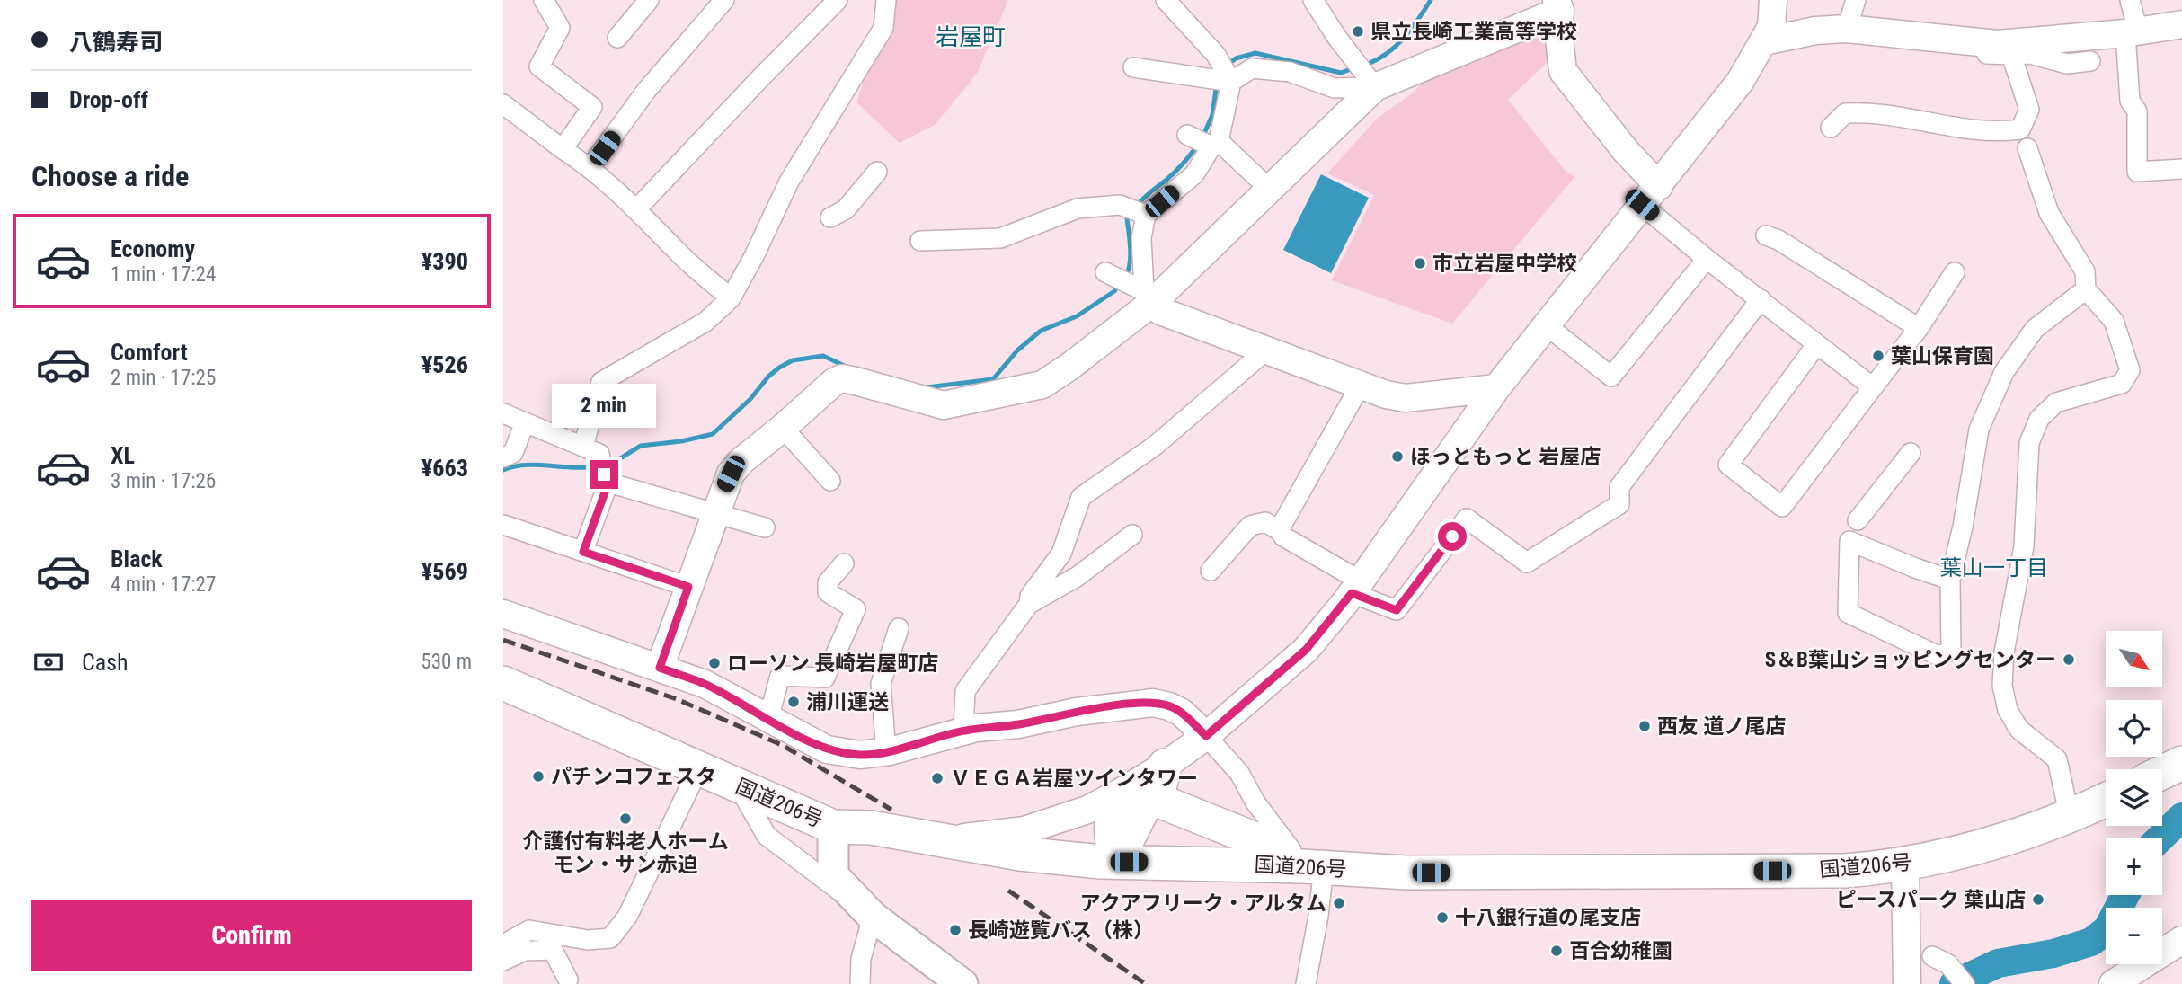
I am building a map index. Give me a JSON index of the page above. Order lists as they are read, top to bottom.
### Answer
{
  "streets": {
    "highway": ["国道206号"]
  },
  "districts": ["岩屋町", "葉山一丁目"],
  "places": [
    "県立長崎工業高等学校",
    "市立岩屋中学校",
    "葉山保育園",
    "ほっともっと 岩屋店",
    "S＆B葉山ショッピングセンター",
    "ローソン 長崎岩屋町店",
    "浦川運送",
    "西友 道ノ尾店",
    "パチンコフェスタ",
    "ＶＥＧＡ岩屋ツインタワー",
    "介護付有料老人ホーム モン・サン赤迫",
    "ピースパーク 葉山店",
    "アクアフリーク・アルタム",
    "十八銀行道の尾支店",
    "長崎遊覧バス（株）",
    "百合幼稚園"
  ],
  "north": "bottom right",
  "page": {
    "banner": ["八鶴寿司", "Drop-off"],
    "heading": "Choose a ride",
    "list": [
      {
        "name": "Economy",
        "note": "1 min · 17:24",
        "value": "¥390"
      },
      {
        "name": "Comfort",
        "note": "2 min · 17:25",
        "value": "¥526"
      },
      {
        "name": "XL",
        "note": "3 min · 17:26",
        "value": "¥663"
      },
      {
        "name": "Black",
        "note": "4 min · 17:27",
        "value": "¥569"
      }
    ],
    "bubble": "2 min",
    "pay": ["Cash", "530 m"],
    "map_buttons": ["+", "−"],
    "buttons": "Confirm"
  }
}
